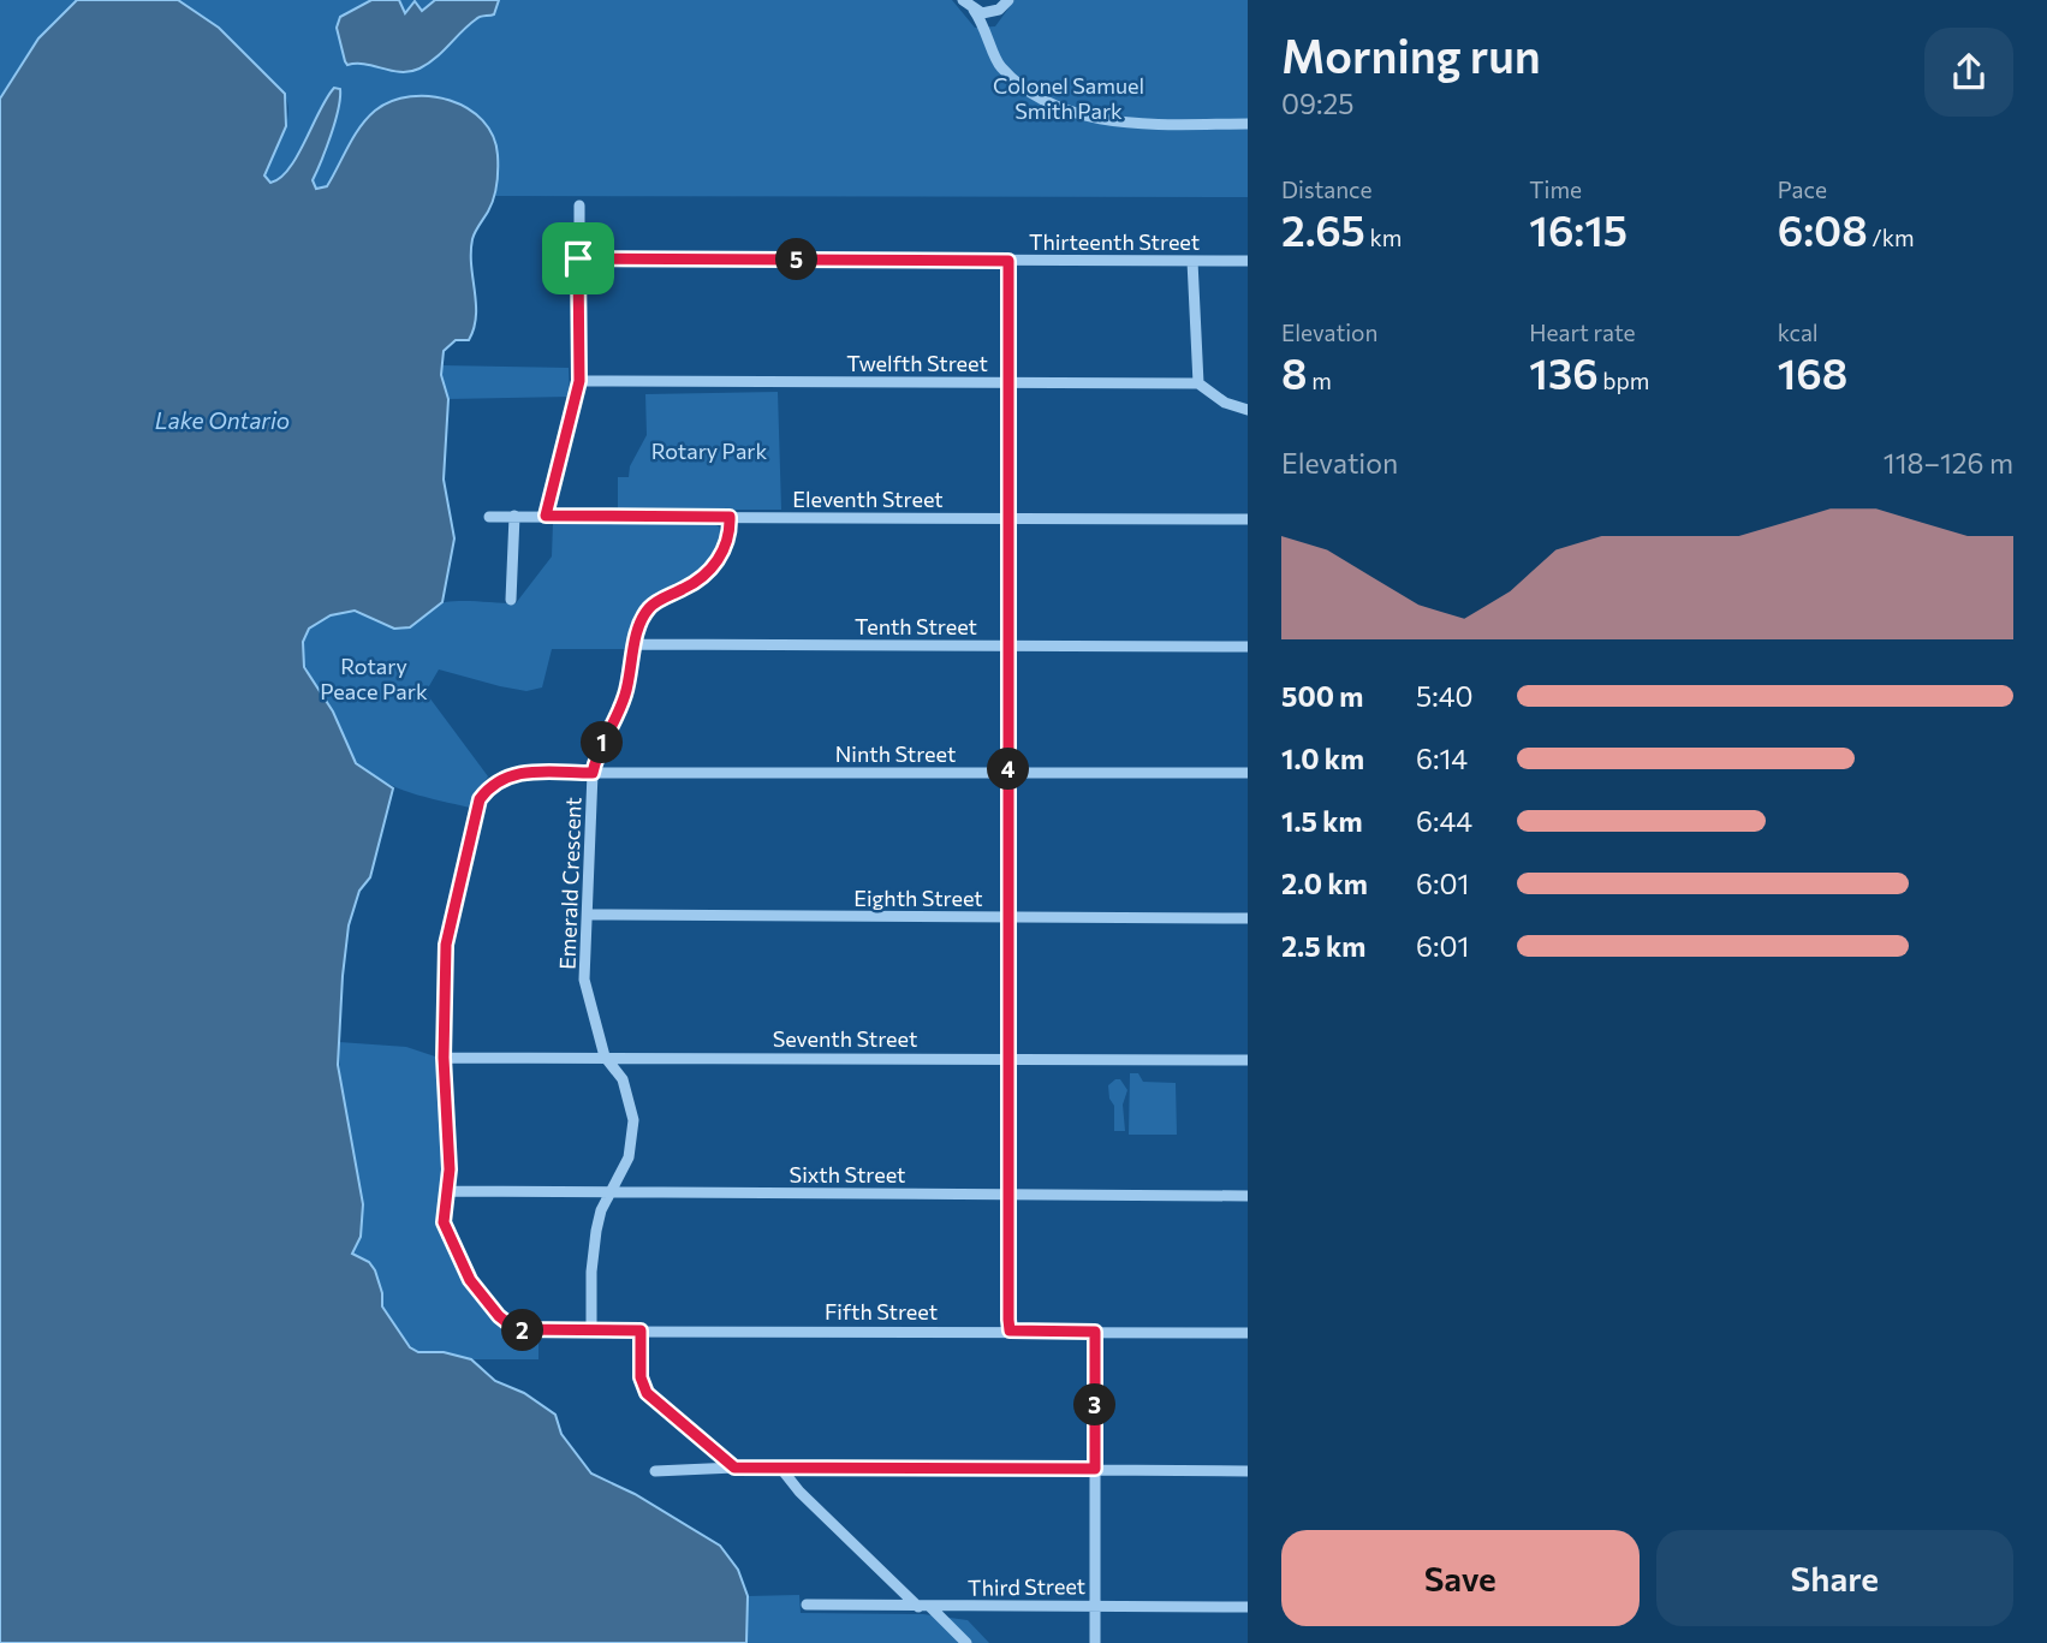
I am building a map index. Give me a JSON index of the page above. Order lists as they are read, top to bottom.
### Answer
{
  "streets": {
    "street": [
      "Thirteenth Street",
      "Twelfth Street",
      "Eleventh Street",
      "Tenth Street",
      "Ninth Street",
      "Emerald Crescent",
      "Eighth Street",
      "Seventh Street",
      "Sixth Street",
      "Fifth Street",
      "Third Street"
    ]
  },
  "crossings": [
    ["Eleventh Street", "Emerald Crescent"],
    ["Tenth Street", "Emerald Crescent"],
    ["Ninth Street", "Emerald Crescent"],
    ["Ninth Street", "Seventh Street"],
    ["Ninth Street", "Sixth Street"],
    ["Ninth Street", "Fifth Street"],
    ["Emerald Crescent", "Eighth Street"],
    ["Emerald Crescent", "Seventh Street"],
    ["Emerald Crescent", "Sixth Street"],
    ["Emerald Crescent", "Fifth Street"]
  ],
  "water": ["Lake Ontario"],
  "parks": ["Colonel Samuel Smith Park", "Rotary Park", "Rotary Peace Park"],
  "page": {
    "heading": ["Morning run", "09:25"],
    "stats": [
      ["Distance", "2.65 km"],
      ["Time", "16:15"],
      ["Pace", "6:08 /km"],
      ["Elevation", "8 m"],
      ["Heart rate", "136 bpm"],
      ["kcal", "168"]
    ],
    "pins": [
      "5",
      "1",
      "4",
      "2",
      "3"
    ],
    "chart": ["Elevation", "118–126 m"],
    "list": [
      {
        "name": "500 m",
        "note": "5:40"
      },
      {
        "name": "1.0 km",
        "note": "6:14"
      },
      {
        "name": "1.5 km",
        "note": "6:44"
      },
      {
        "name": "2.0 km",
        "note": "6:01"
      },
      {
        "name": "2.5 km",
        "note": "6:01"
      }
    ],
    "buttons": ["Save", "Share"]
  }
}
